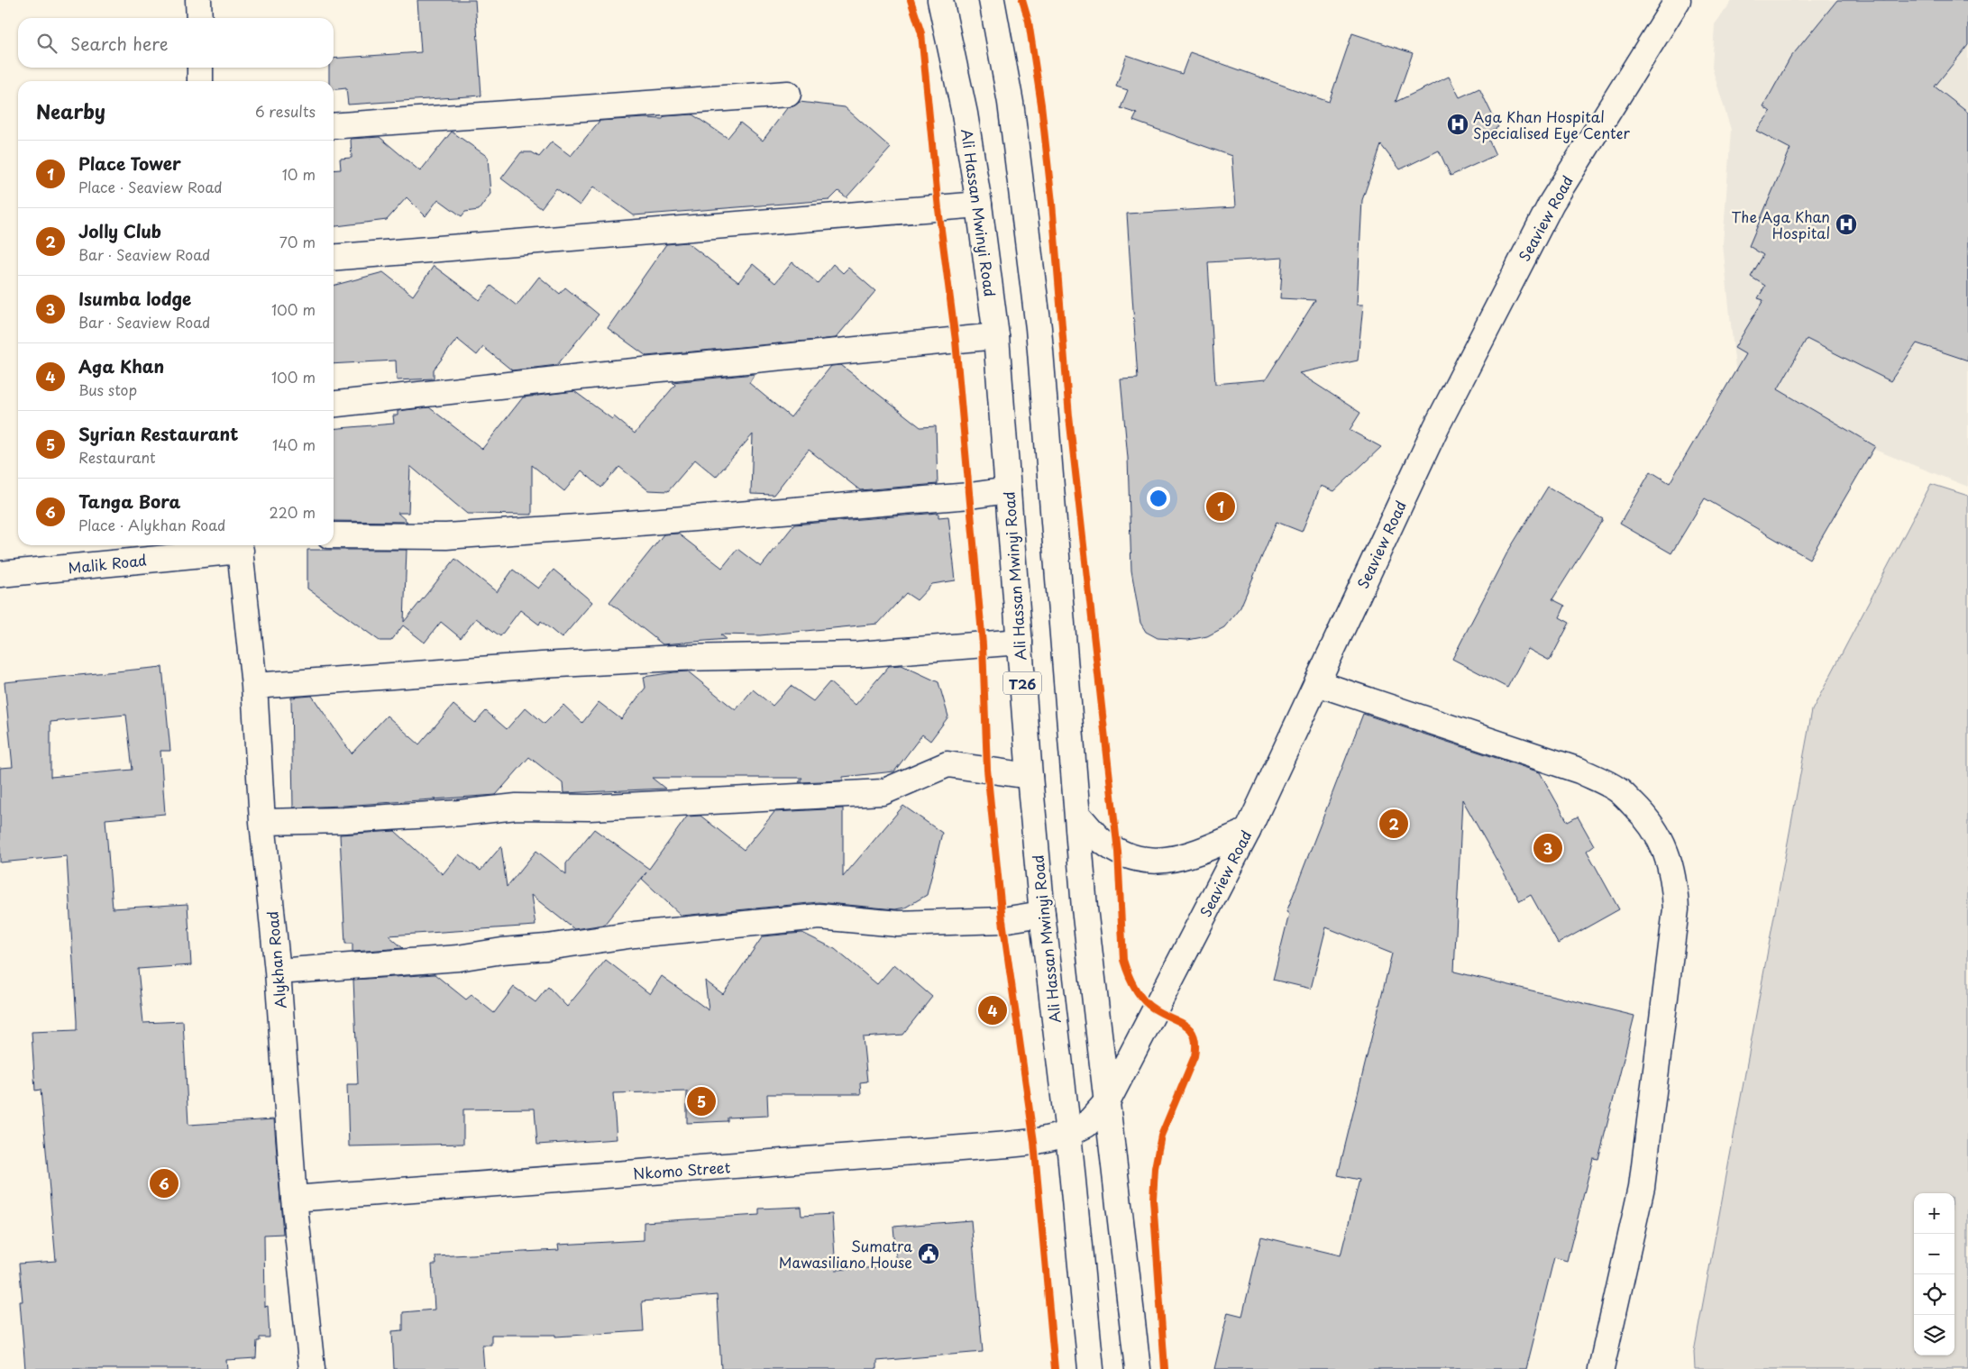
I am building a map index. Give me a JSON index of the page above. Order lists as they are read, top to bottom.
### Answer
{
  "streets": {
    "main road": [
      "Ali Hassan Mwinyi Road",
      "Seaview Road",
      "Malik Road",
      "T26",
      "Alykhan Road",
      "Nkomo Street"
    ]
  },
  "crossings": [
    ["Ali Hassan Mwinyi Road", "Seaview Road"],
    ["Ali Hassan Mwinyi Road", "Nkomo Street"],
    ["Seaview Road", "Nkomo Street"],
    ["Malik Road", "Alykhan Road"],
    ["Alykhan Road", "Nkomo Street"]
  ],
  "places": {
    "hospital": ["Aga Khan Hospital Specialised Eye Center", "The Aga Khan Hospital"],
    "public building": ["Sumatra Mawasiliano House"]
  },
  "page": {
    "search": "Search here",
    "heading": ["Nearby", "6 results"],
    "list": [
      {
        "mark": "1",
        "name": "Place Tower",
        "note": "Place · Seaview Road",
        "value": "10 m"
      },
      {
        "mark": "2",
        "name": "Jolly Club",
        "note": "Bar · Seaview Road",
        "value": "70 m"
      },
      {
        "mark": "3",
        "name": "Isumba lodge",
        "note": "Bar · Seaview Road",
        "value": "100 m"
      },
      {
        "mark": "4",
        "name": "Aga Khan",
        "note": "Bus stop",
        "value": "100 m"
      },
      {
        "mark": "5",
        "name": "Syrian Restaurant",
        "note": "Restaurant",
        "value": "140 m"
      },
      {
        "mark": "6",
        "name": "Tanga Bora",
        "note": "Place · Alykhan Road",
        "value": "220 m"
      }
    ],
    "pins": [
      "1",
      "2",
      "3",
      "4",
      "5",
      "6"
    ],
    "map_buttons": ["+", "−"]
  }
}
